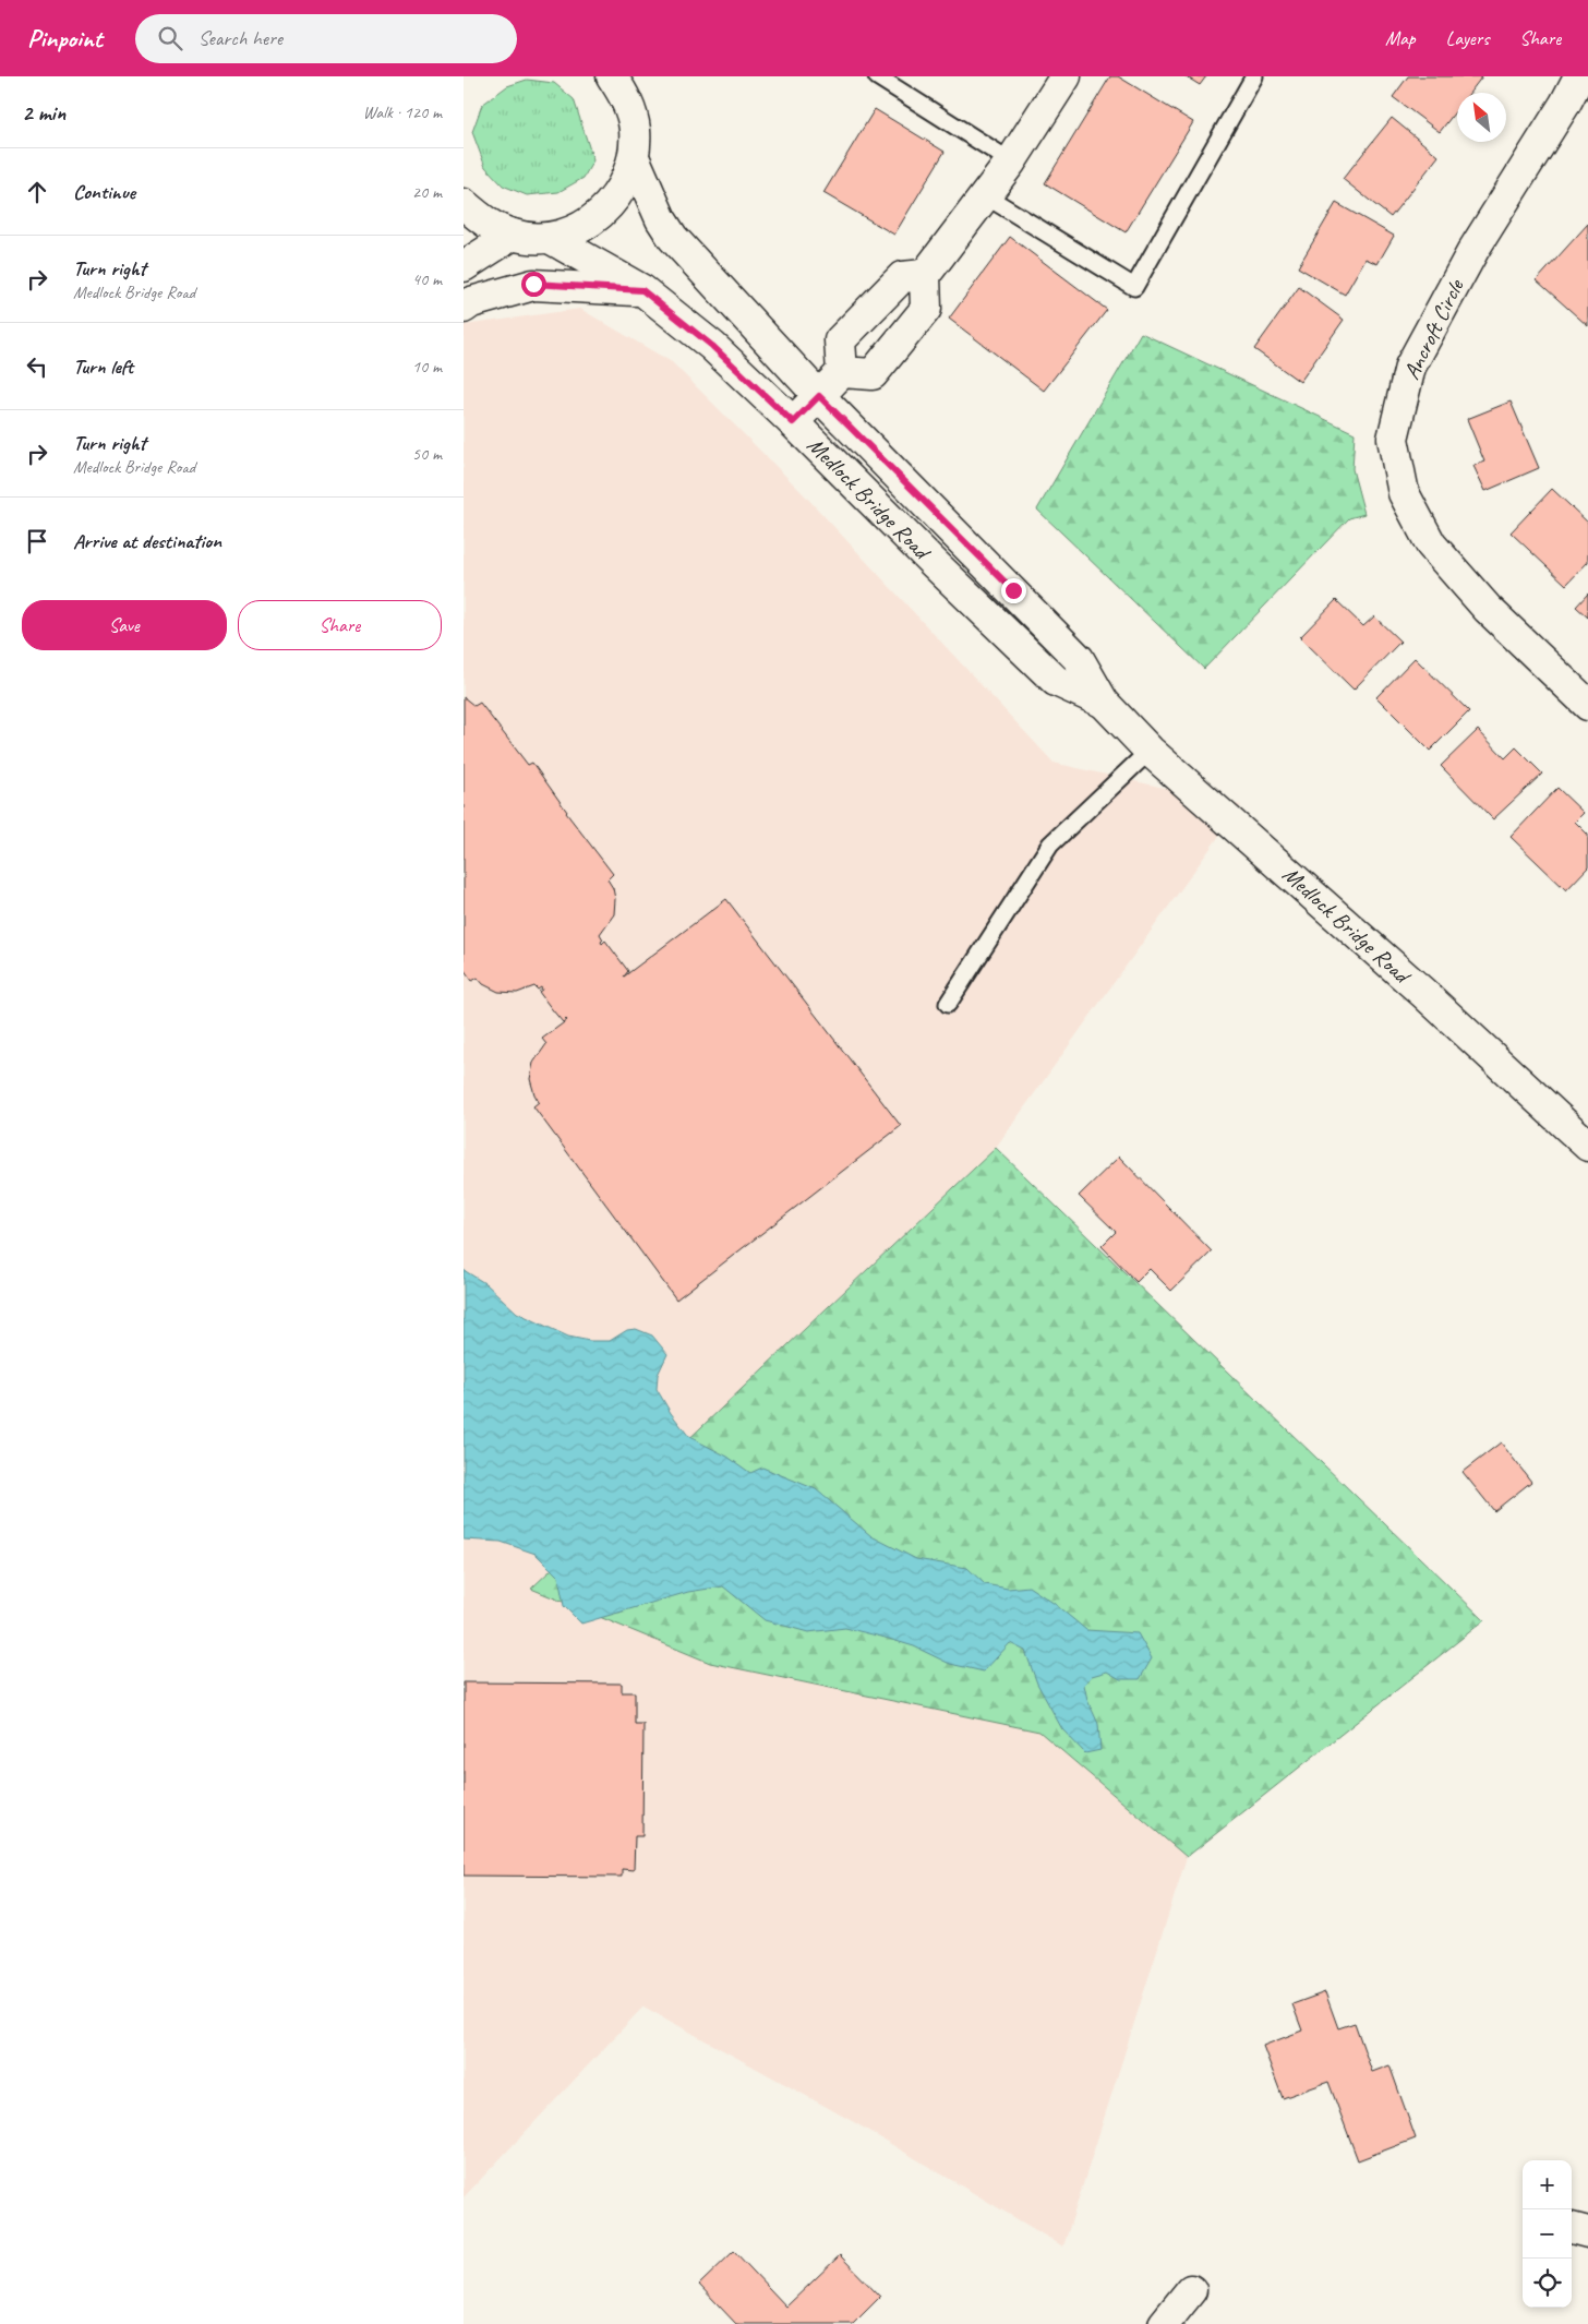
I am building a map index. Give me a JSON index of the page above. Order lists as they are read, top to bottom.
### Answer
{
  "streets": {
    "main road": ["Ancroft Circle", "Medlock Bridge Road"]
  },
  "north": "top left",
  "page": {
    "header": "Pinpoint",
    "search": "Search here",
    "nav": ["Map", "Layers", "Share"],
    "heading": ["2 min", "Walk · 120 m"],
    "list": [
      ["Continue", "20 m"],
      ["Turn right", "Medlock Bridge Road", "40 m"],
      ["Turn left", "10 m"],
      ["Turn right", "Medlock Bridge Road", "50 m"],
      "Arrive at destination"
    ],
    "buttons": ["Save", "Share"],
    "map_buttons": ["+", "−"]
  }
}
